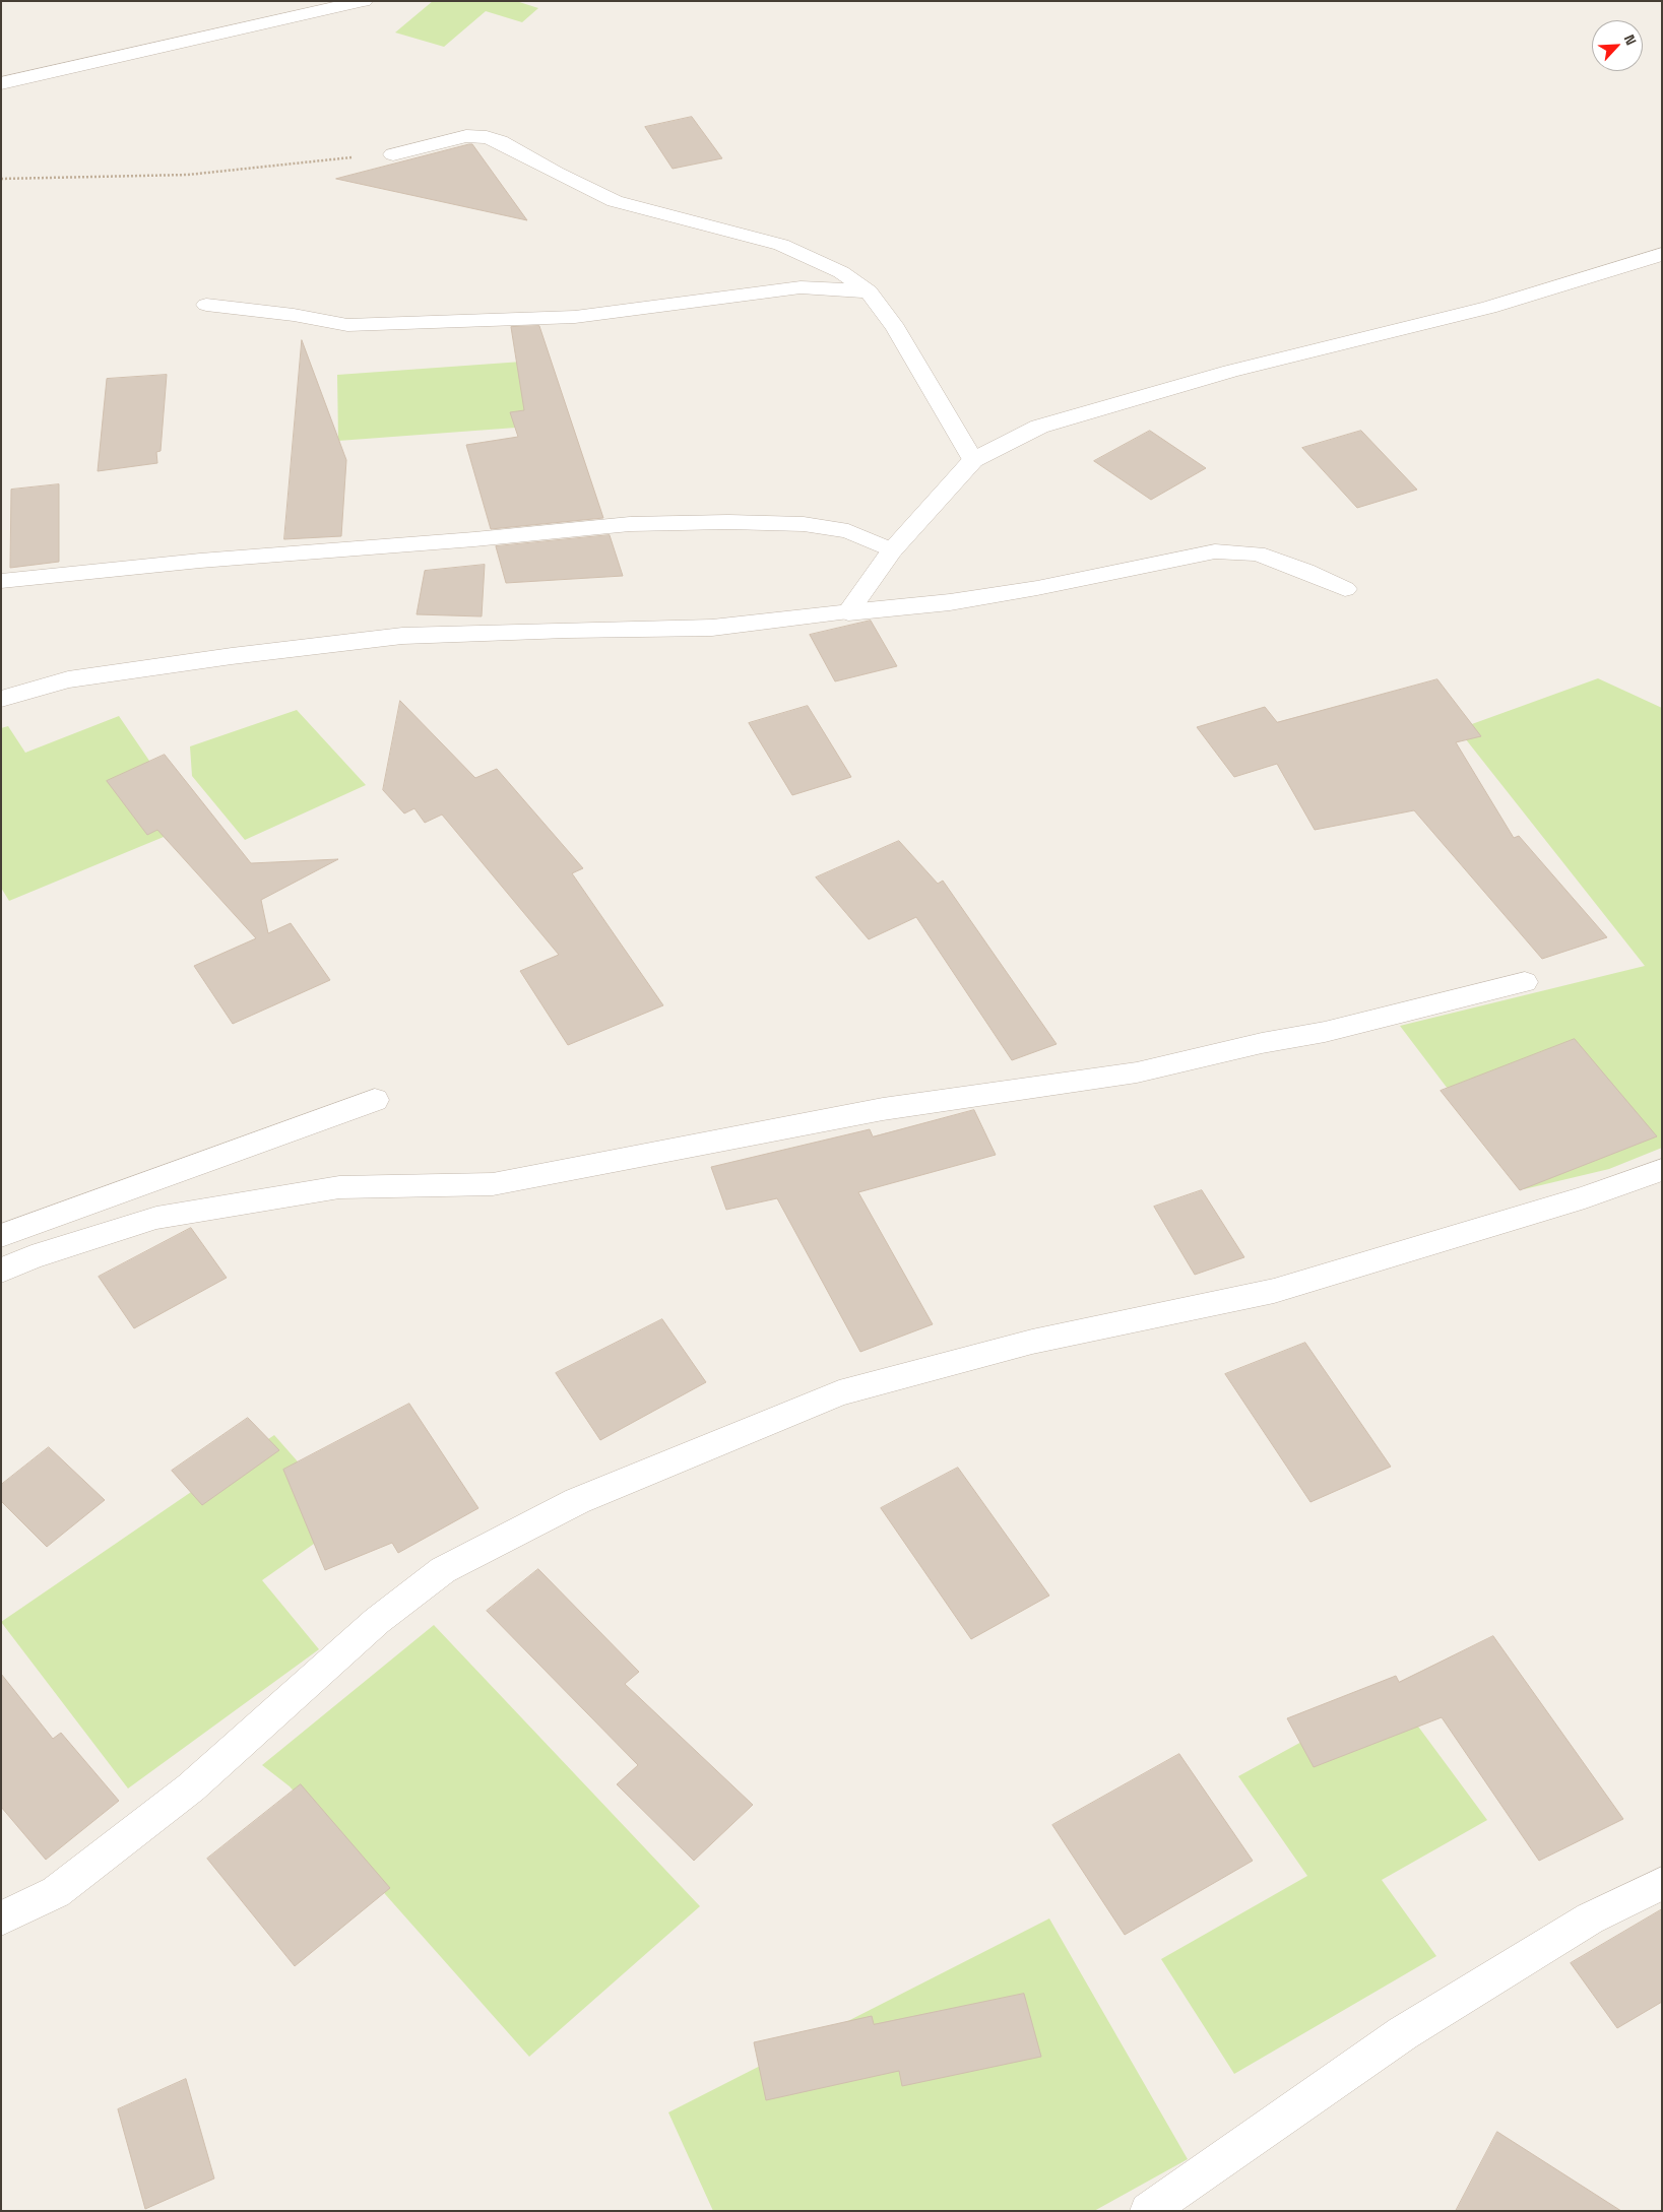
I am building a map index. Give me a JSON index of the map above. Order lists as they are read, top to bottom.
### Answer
{
  "north": "top right"
}
